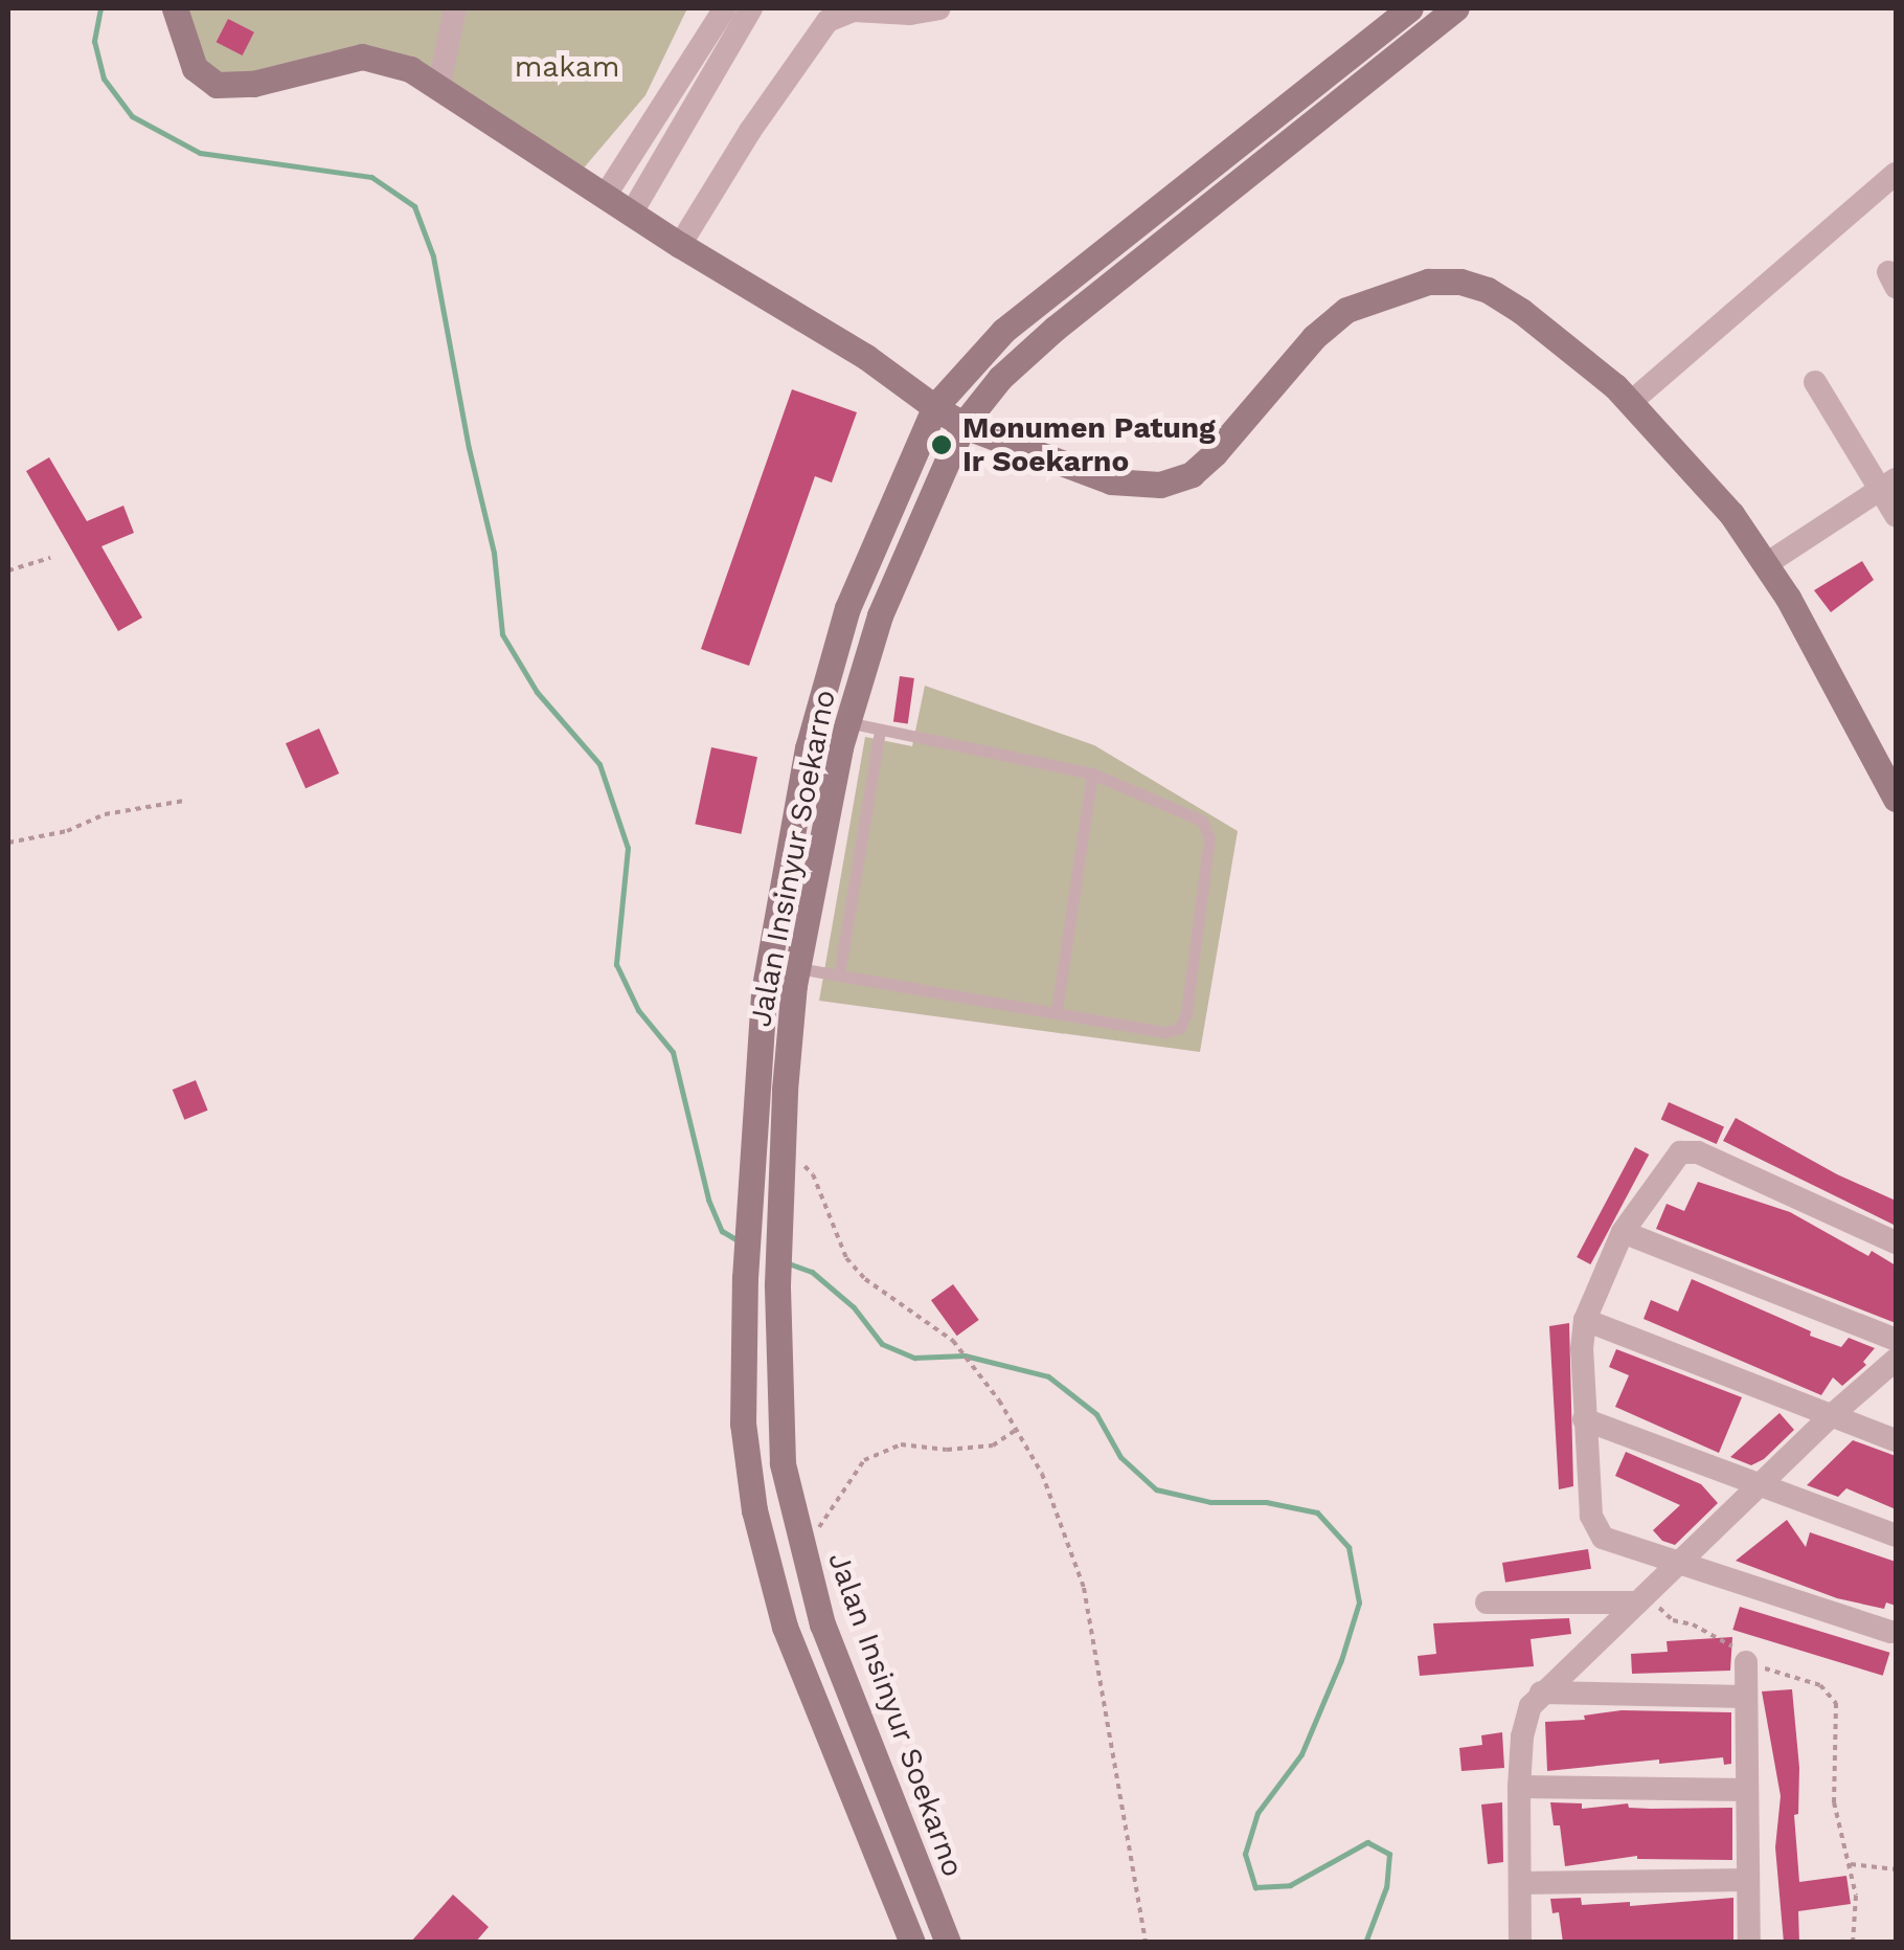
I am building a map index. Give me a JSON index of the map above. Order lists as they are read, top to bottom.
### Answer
{
  "streets": {
    "main road": ["Jalan Insinyur Soekarno"]
  },
  "parks": ["makam"],
  "places": ["Monumen Patung Ir Soekarno"]
}
